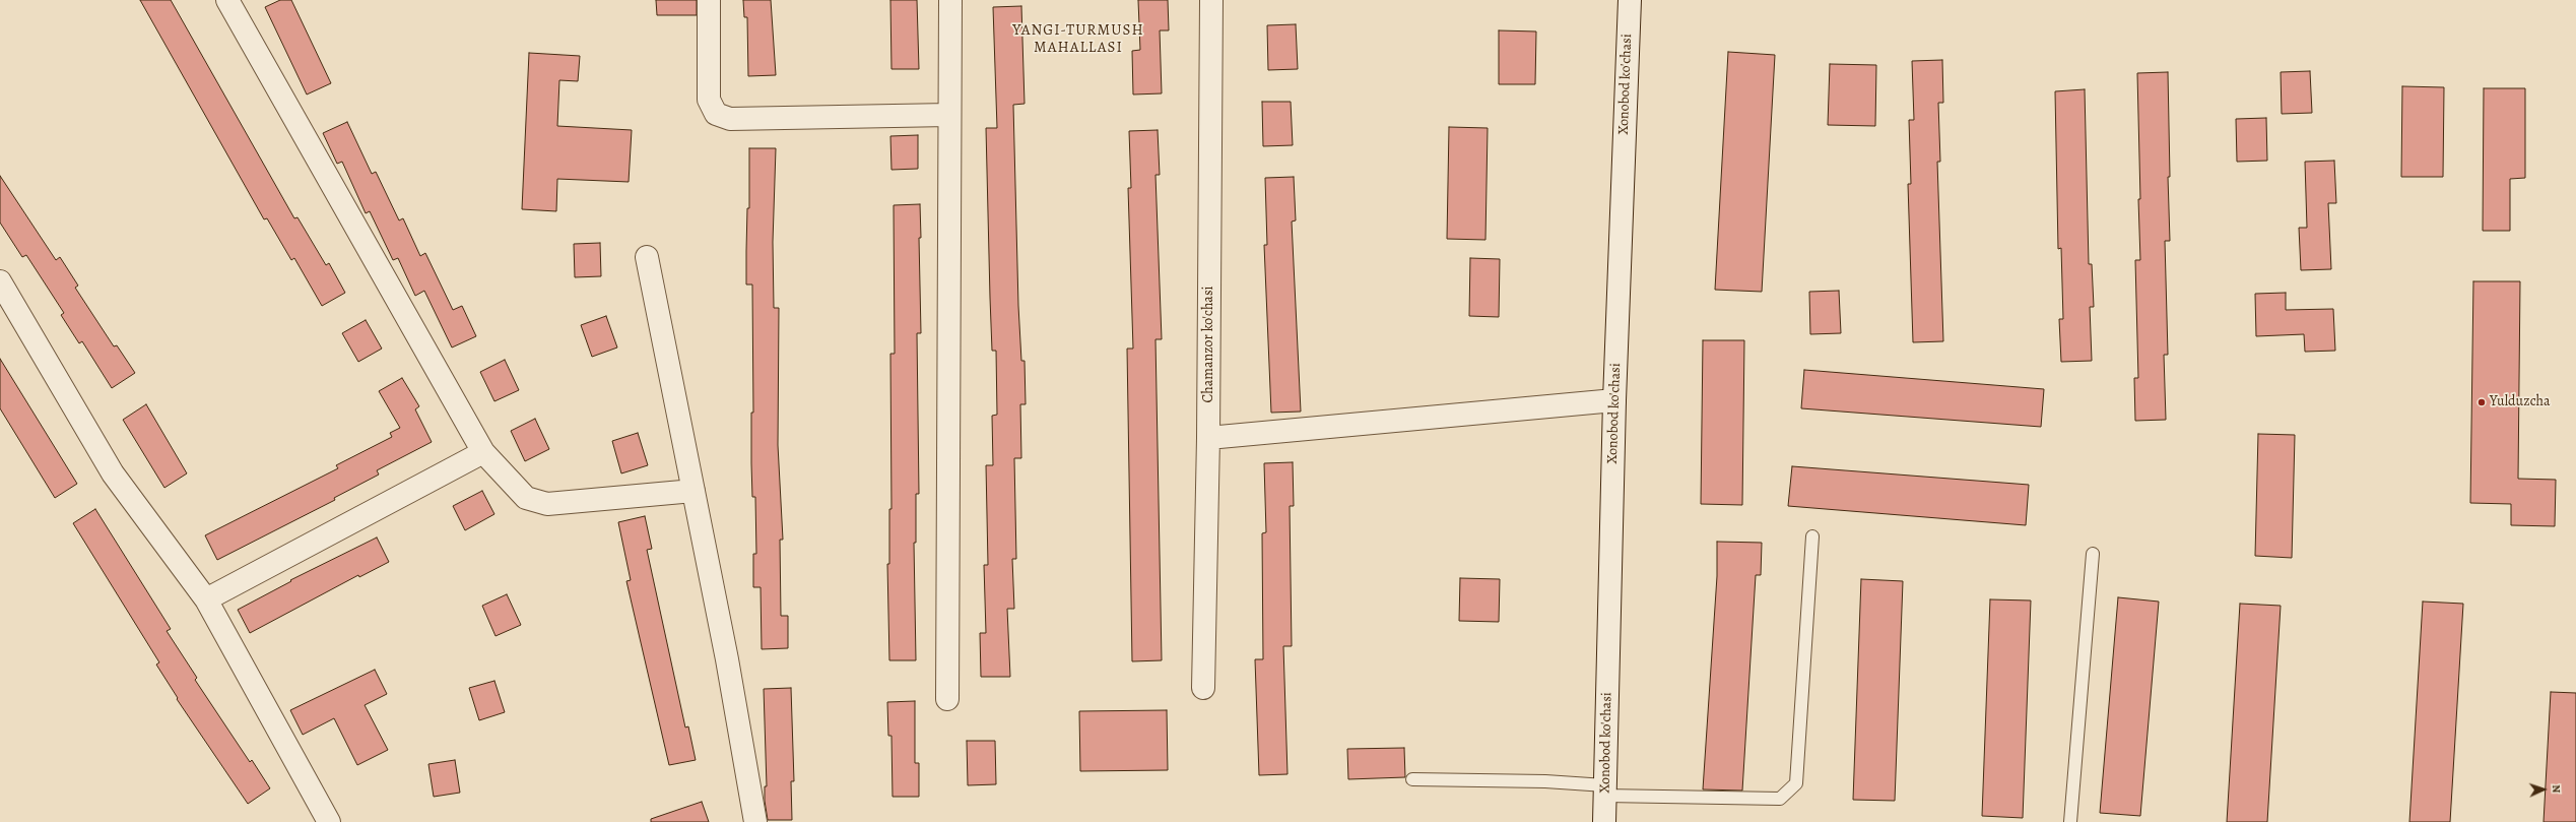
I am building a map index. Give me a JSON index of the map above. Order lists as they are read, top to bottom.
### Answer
{
  "streets": {
    "street": ["Xonobod ko'chasi", "Chamanzor ko'chasi"]
  },
  "districts": ["YANGI-TURMUSH MAHALLASI"],
  "places": ["Yulduzcha"],
  "north": "right"
}
